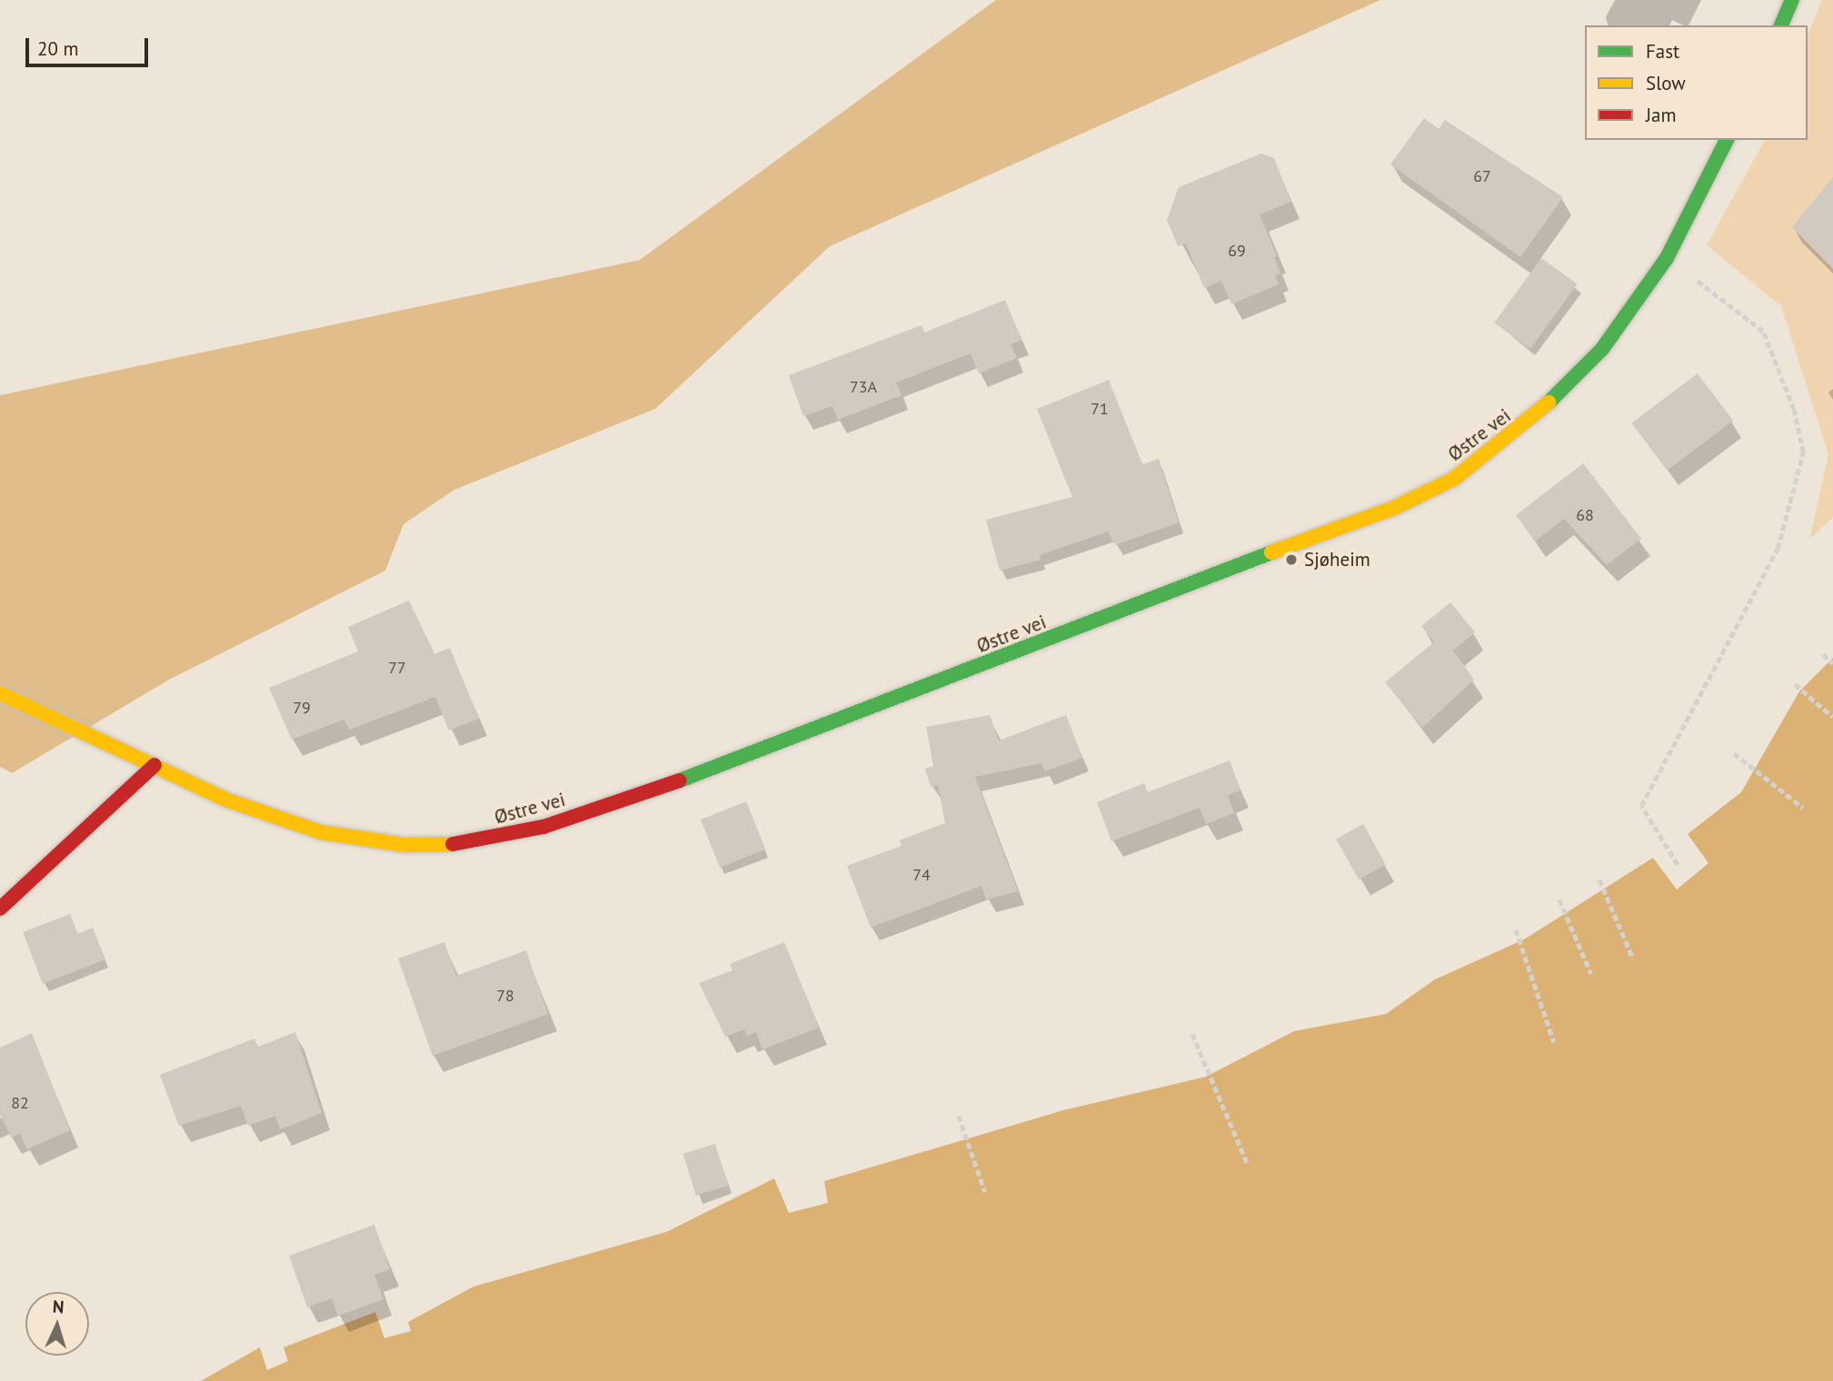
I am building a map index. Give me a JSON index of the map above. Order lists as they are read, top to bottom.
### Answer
{
  "streets": {
    "street": ["Østre vei"]
  },
  "places": ["Sjøheim"],
  "house_numbers": [
    "67",
    "69",
    "73A",
    "71",
    "68",
    "77",
    "79",
    "74",
    "78",
    "82"
  ],
  "legend": ["Fast", "Slow", "Jam"],
  "scale_bar": "20 m",
  "north": "top"
}
